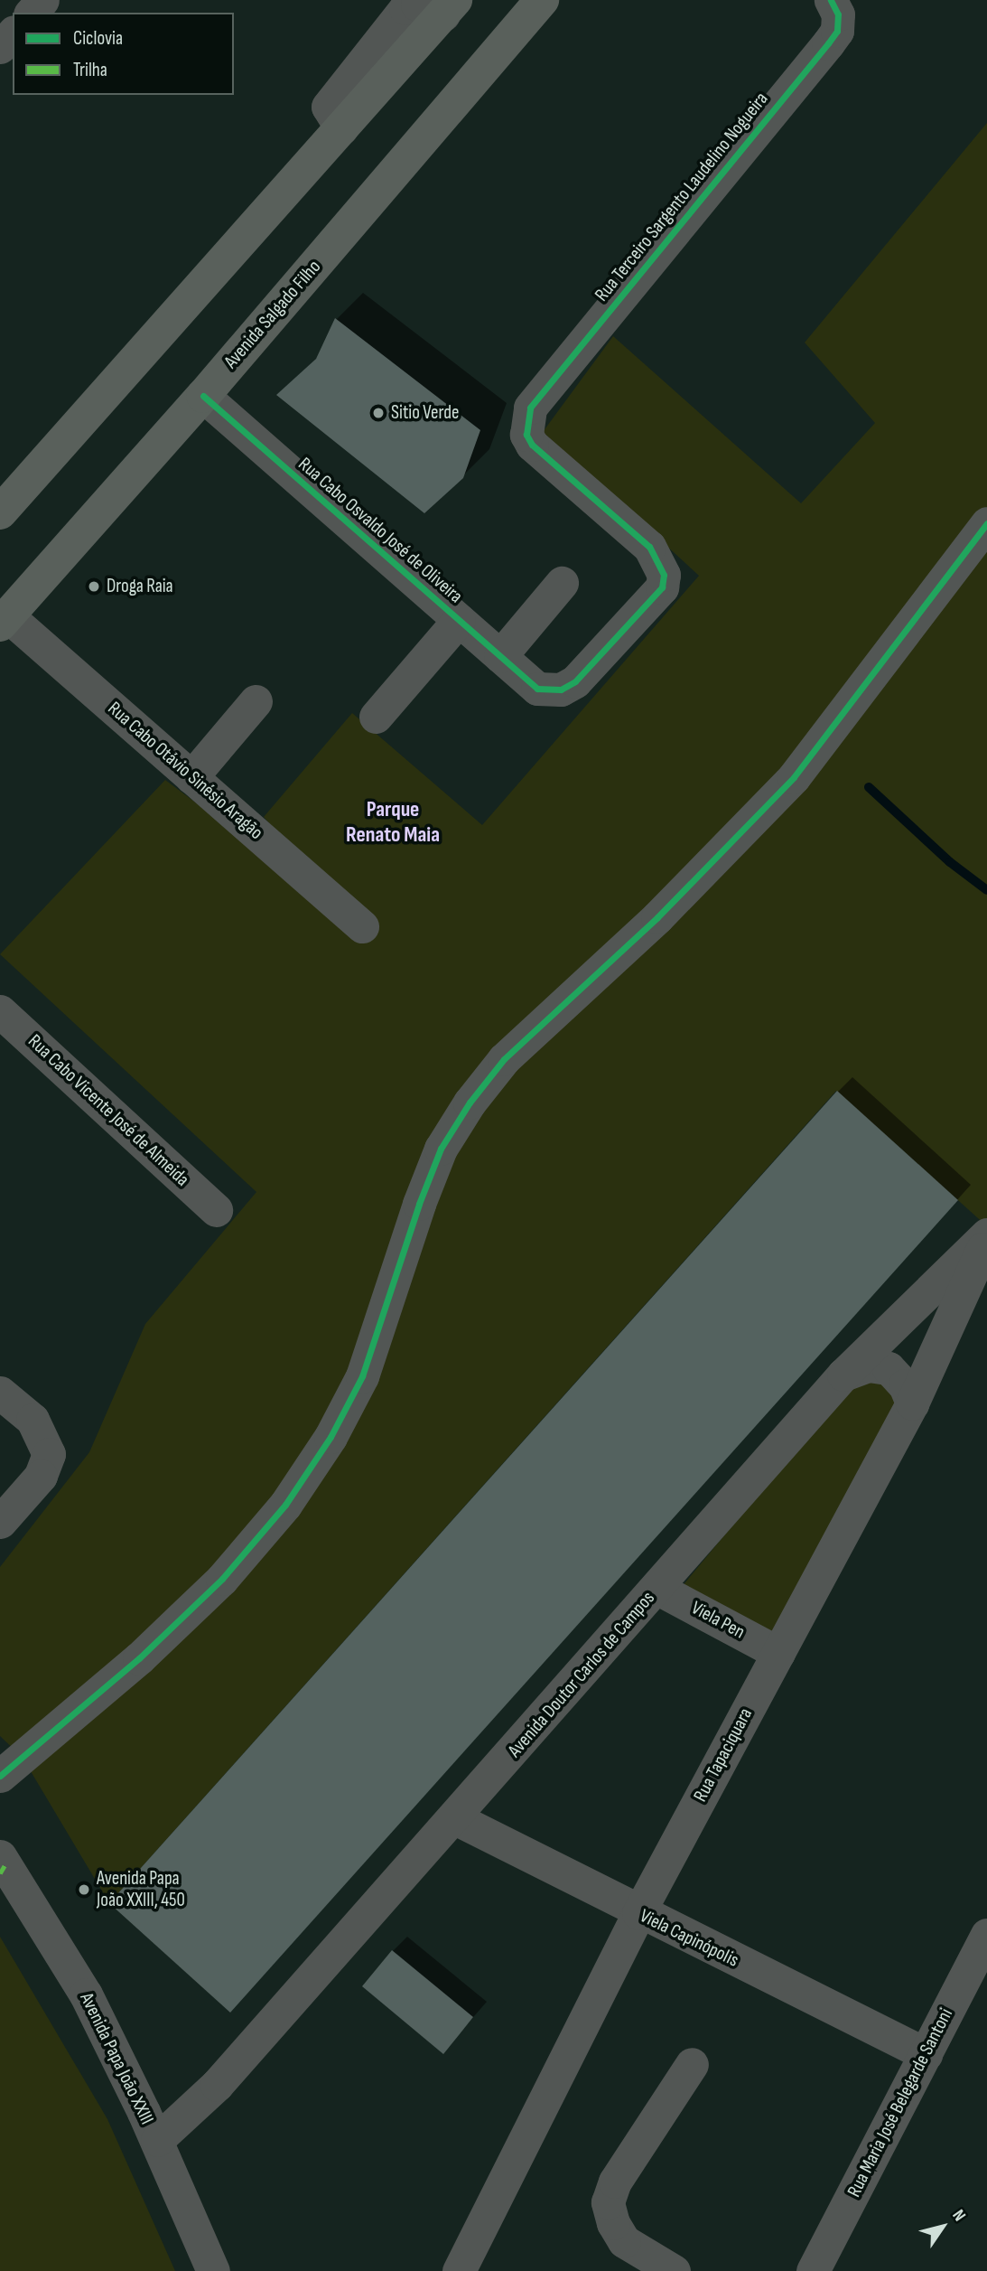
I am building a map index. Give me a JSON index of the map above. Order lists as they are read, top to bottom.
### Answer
{
  "streets": {
    "main road": ["Avenida Salgado Filho"],
    "street": [
      "Rua Terceiro Sargento Laudelino Nogueira",
      "Rua Cabo Osvaldo José de Oliveira",
      "Rua Cabo Otávio Sinésio Aragão",
      "Rua Cabo Vicente José de Almeida",
      "Viela Pen",
      "Avenida Doutor Carlos de Campos",
      "Rua Tapaciquara",
      "Viela Capinópolis",
      "Avenida Papa João XXIII",
      "Rua Maria José Belegarde Santoni"
    ]
  },
  "crossings": [
    ["Rua Terceiro Sargento Laudelino Nogueira", "Rua Cabo Osvaldo José de Oliveira"],
    ["Avenida Salgado Filho", "Rua Cabo Osvaldo José de Oliveira"],
    ["Avenida Salgado Filho", "Rua Cabo Otávio Sinésio Aragão"],
    ["Viela Pen", "Avenida Doutor Carlos de Campos"],
    ["Viela Pen", "Rua Tapaciquara"],
    ["Avenida Doutor Carlos de Campos", "Viela Capinópolis"],
    ["Avenida Doutor Carlos de Campos", "Avenida Papa João XXIII"],
    ["Rua Tapaciquara", "Viela Capinópolis"],
    ["Viela Capinópolis", "Rua Maria José Belegarde Santoni"]
  ],
  "districts": ["Parque Renato Maia"],
  "places": ["Sitio Verde", "Droga Raia", "Avenida Papa João XXIII, 450"],
  "legend": ["Ciclovia", "Trilha"],
  "north": "top right"
}
